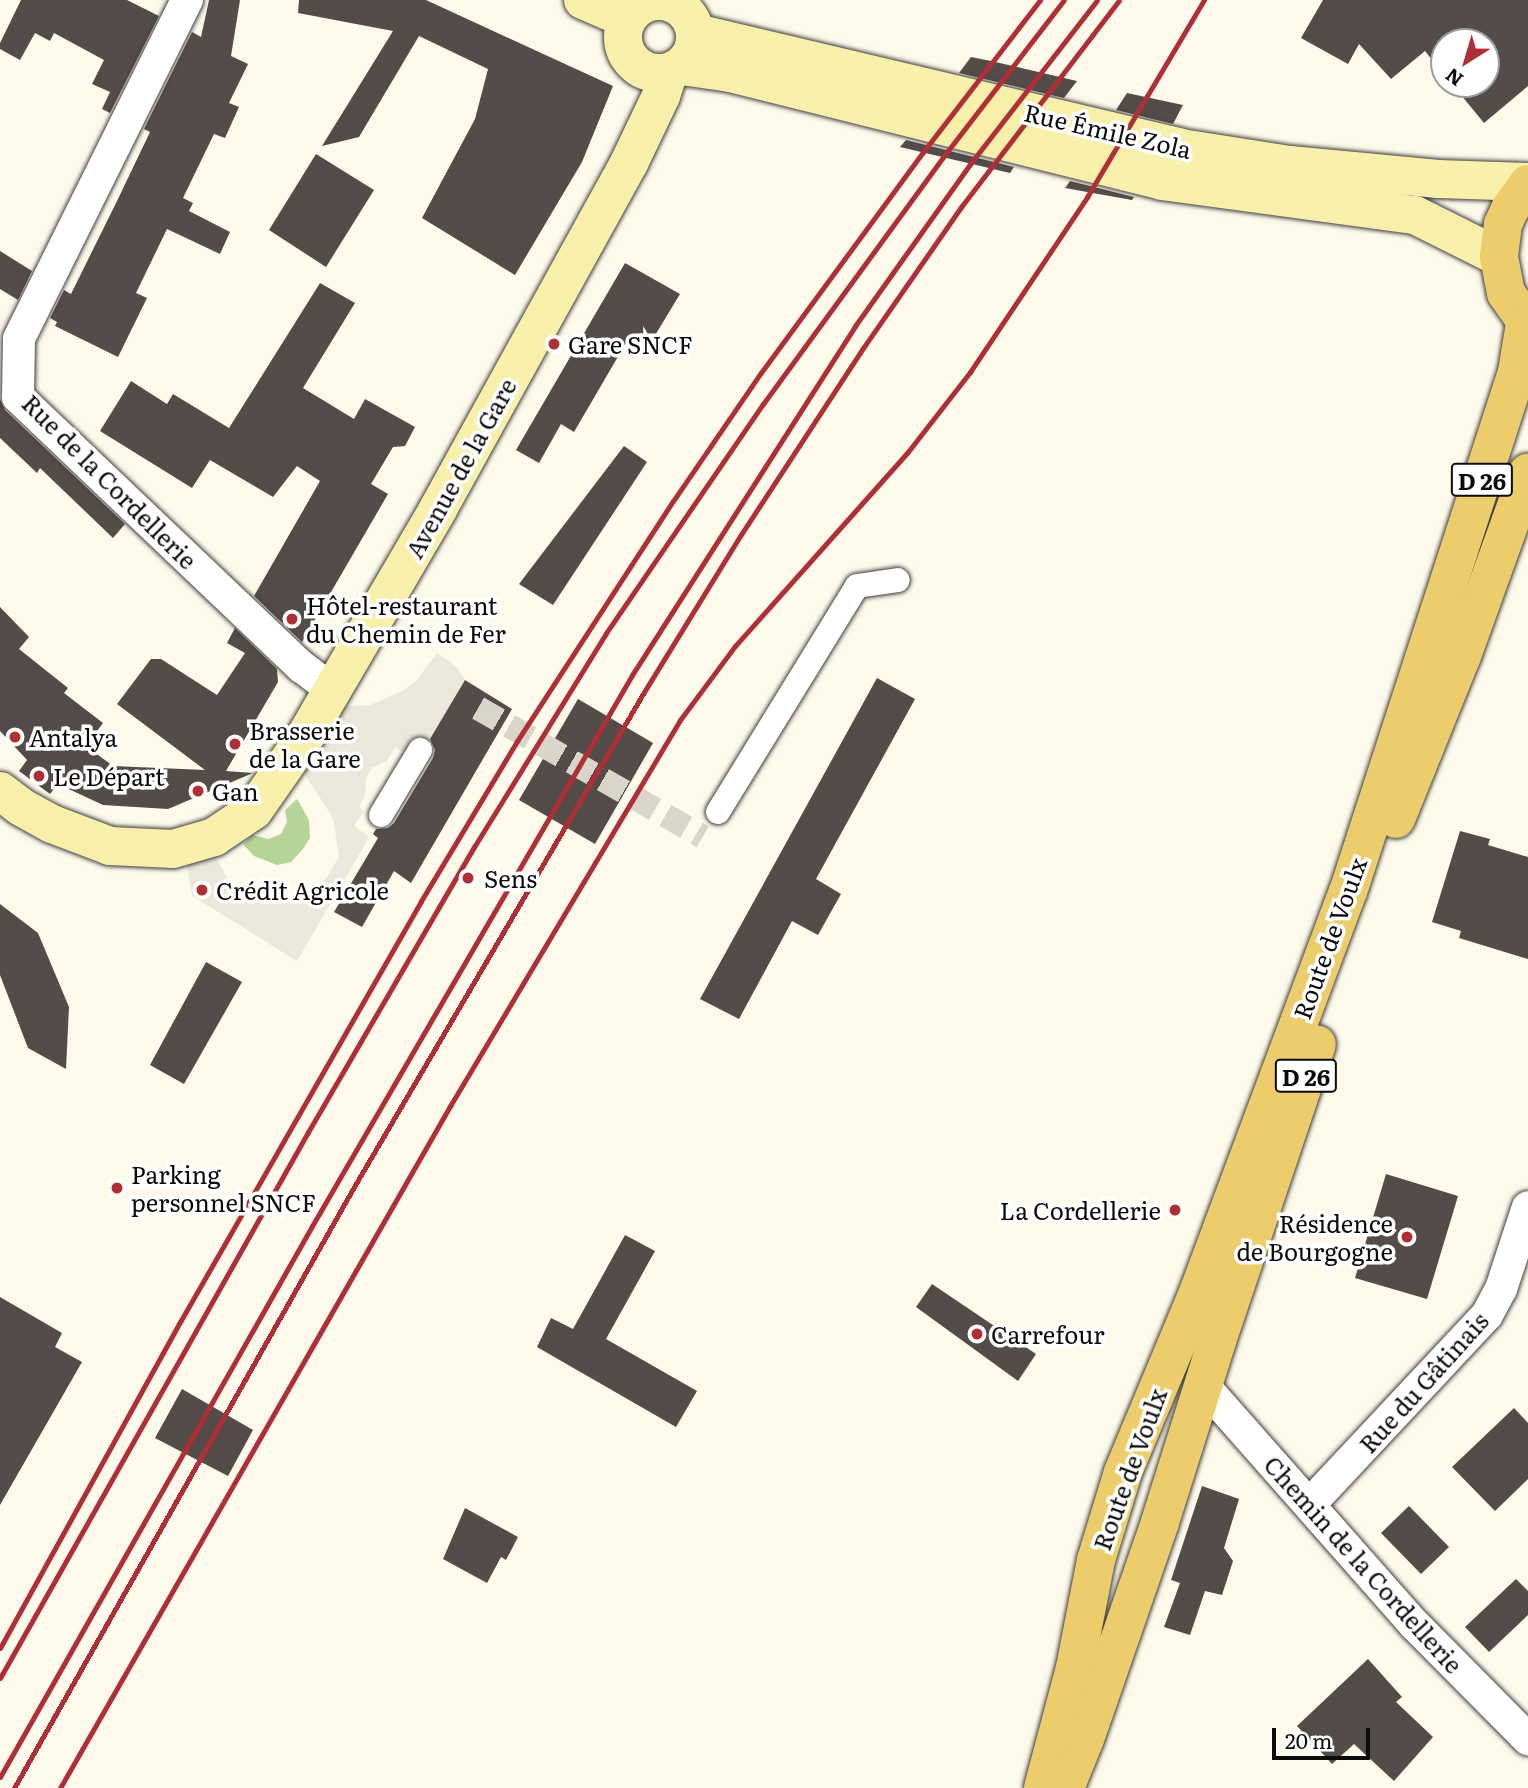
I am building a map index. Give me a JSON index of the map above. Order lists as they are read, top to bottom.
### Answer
{
  "streets": {
    "main road": [
      "Rue Émile Zola",
      "Avenue de la Gare",
      "D 26",
      "Route de Voulx"
    ],
    "street": ["Rue de la Cordellerie", "Rue du Gâtinais", "Chemin de la Cordellerie"]
  },
  "crossings": [
    ["Rue Émile Zola", "Avenue de la Gare"],
    ["Avenue de la Gare", "Rue de la Cordellerie"],
    ["Route de Voulx", "Chemin de la Cordellerie"],
    ["Rue du Gâtinais", "Chemin de la Cordellerie"]
  ],
  "places": [
    "Gare SNCF",
    "Hôtel-restaurant du Chemin de Fer",
    "Antalya",
    "Brasserie de la Gare",
    "Le Départ",
    "Gan",
    "Sens",
    "Crédit Agricole",
    "Parking personnel SNCF",
    "La Cordellerie",
    "Résidence de Bourgogne",
    "Carrefour"
  ],
  "scale_bar": "20 m",
  "north": "bottom left"
}
